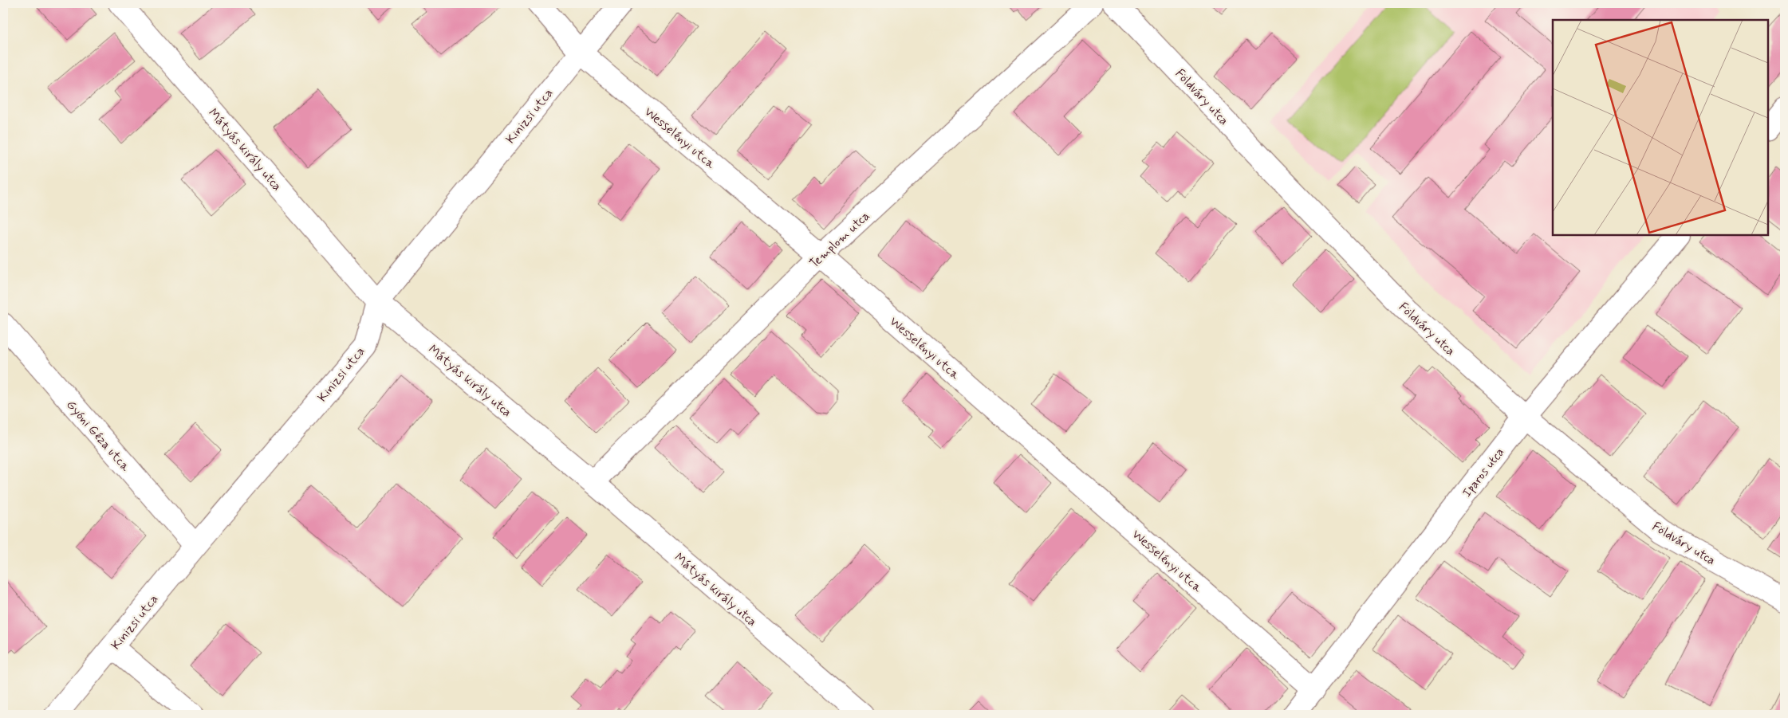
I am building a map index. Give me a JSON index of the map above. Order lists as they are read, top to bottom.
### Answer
{
  "streets": {
    "street": [
      "Földváry utca",
      "Kinizsi utca",
      "Wesselényi utca",
      "Mátyás király utca",
      "Templom utca",
      "Gyóni Géza utca",
      "Iparos utca"
    ]
  },
  "crossings": [
    ["Földváry utca", "Iparos utca"],
    ["Kinizsi utca", "Wesselényi utca"],
    ["Kinizsi utca", "Mátyás király utca"],
    ["Kinizsi utca", "Gyóni Géza utca"],
    ["Wesselényi utca", "Templom utca"],
    ["Wesselényi utca", "Iparos utca"],
    ["Mátyás király utca", "Templom utca"]
  ]
}
